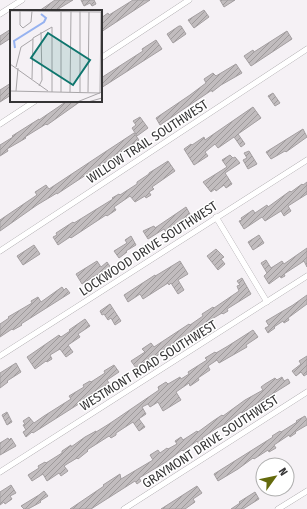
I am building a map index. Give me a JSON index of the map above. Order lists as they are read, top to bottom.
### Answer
{
  "streets": {
    "street": [
      "WILLOW TRAIL SOUTHWEST",
      "LOCKWOOD DRIVE SOUTHWEST",
      "WESTMONT ROAD SOUTHWEST",
      "GRAYMONT DRIVE SOUTHWEST"
    ]
  },
  "north": "top right"
}
